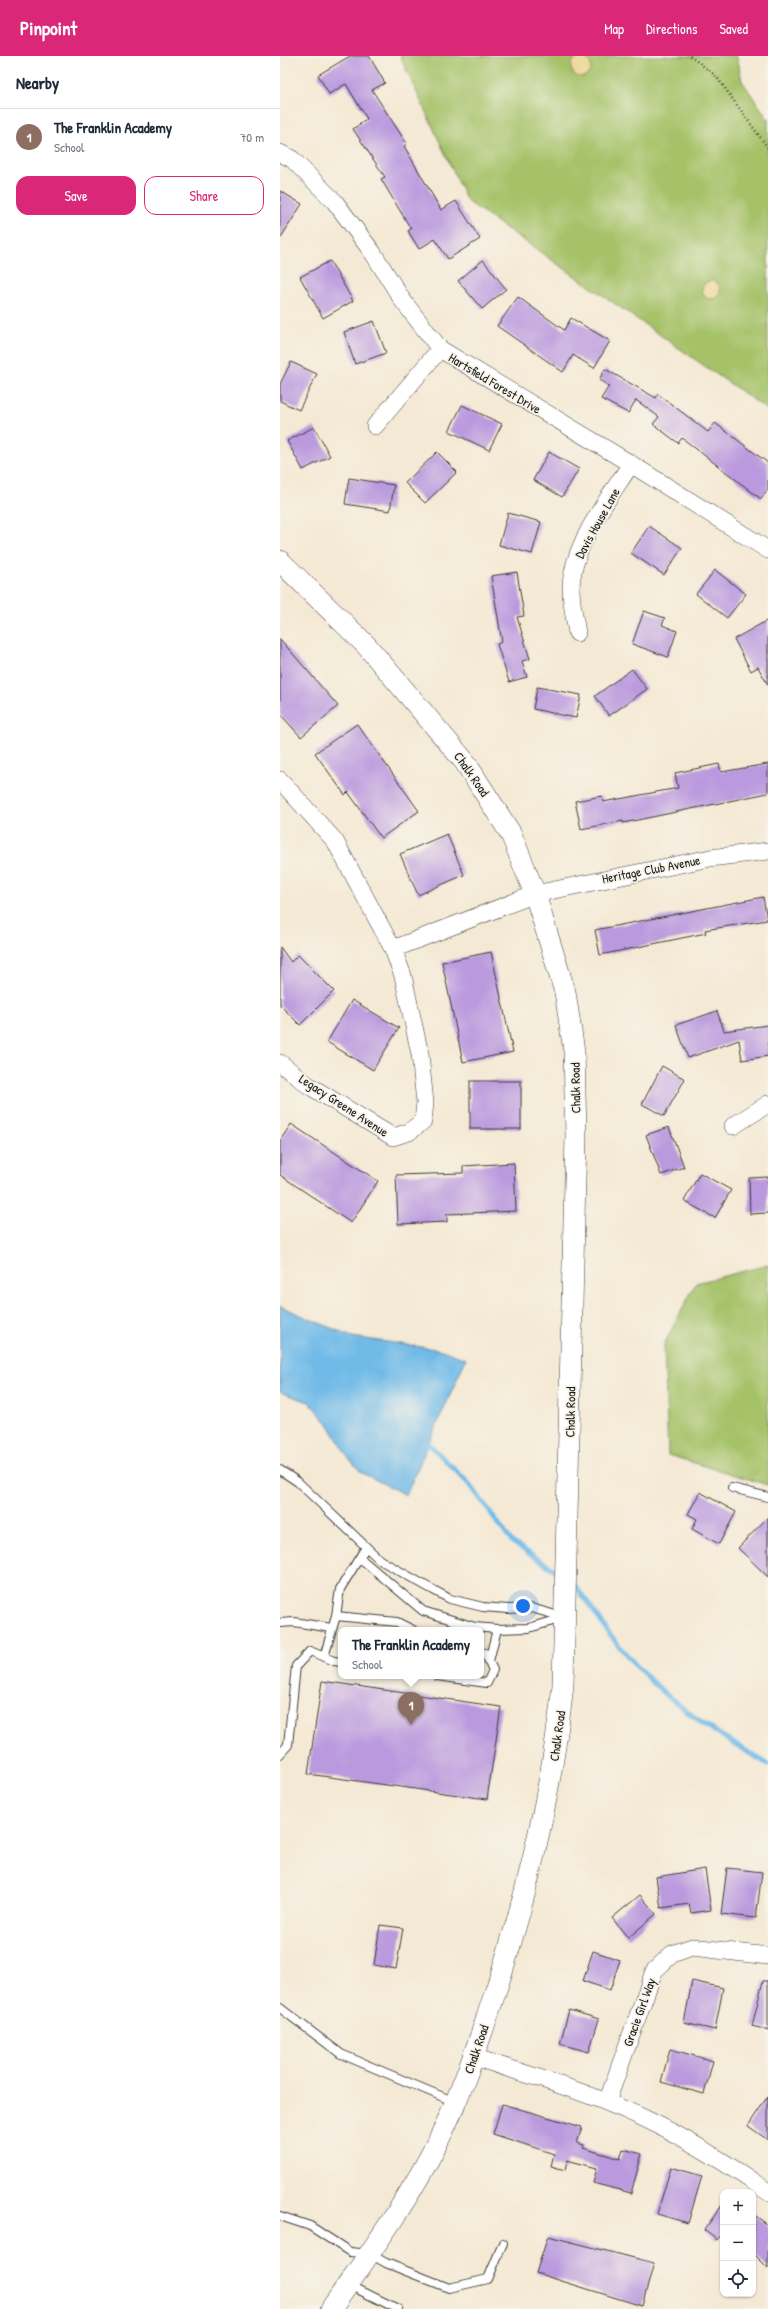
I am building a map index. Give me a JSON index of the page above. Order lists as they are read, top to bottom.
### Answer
{
  "streets": {
    "street": [
      "Hartsfield Forest Drive",
      "Davis House Lane",
      "Chalk Road",
      "Heritage Club Avenue",
      "Legacy Greene Avenue",
      "Gracie Girl Way"
    ]
  },
  "crossings": [
    ["Hartsfield Forest Drive", "Davis House Lane"],
    ["Chalk Road", "Heritage Club Avenue"]
  ],
  "page": {
    "header": "Pinpoint",
    "nav": ["Map", "Directions", "Saved"],
    "heading": "Nearby",
    "list": [
      {
        "mark": "1",
        "name": "The Franklin Academy",
        "note": "School",
        "value": "70 m"
      }
    ],
    "buttons": ["Save", "Share"],
    "popup": ["The Franklin Academy", "School"],
    "pins": "1",
    "map_buttons": ["+", "−"]
  }
}
